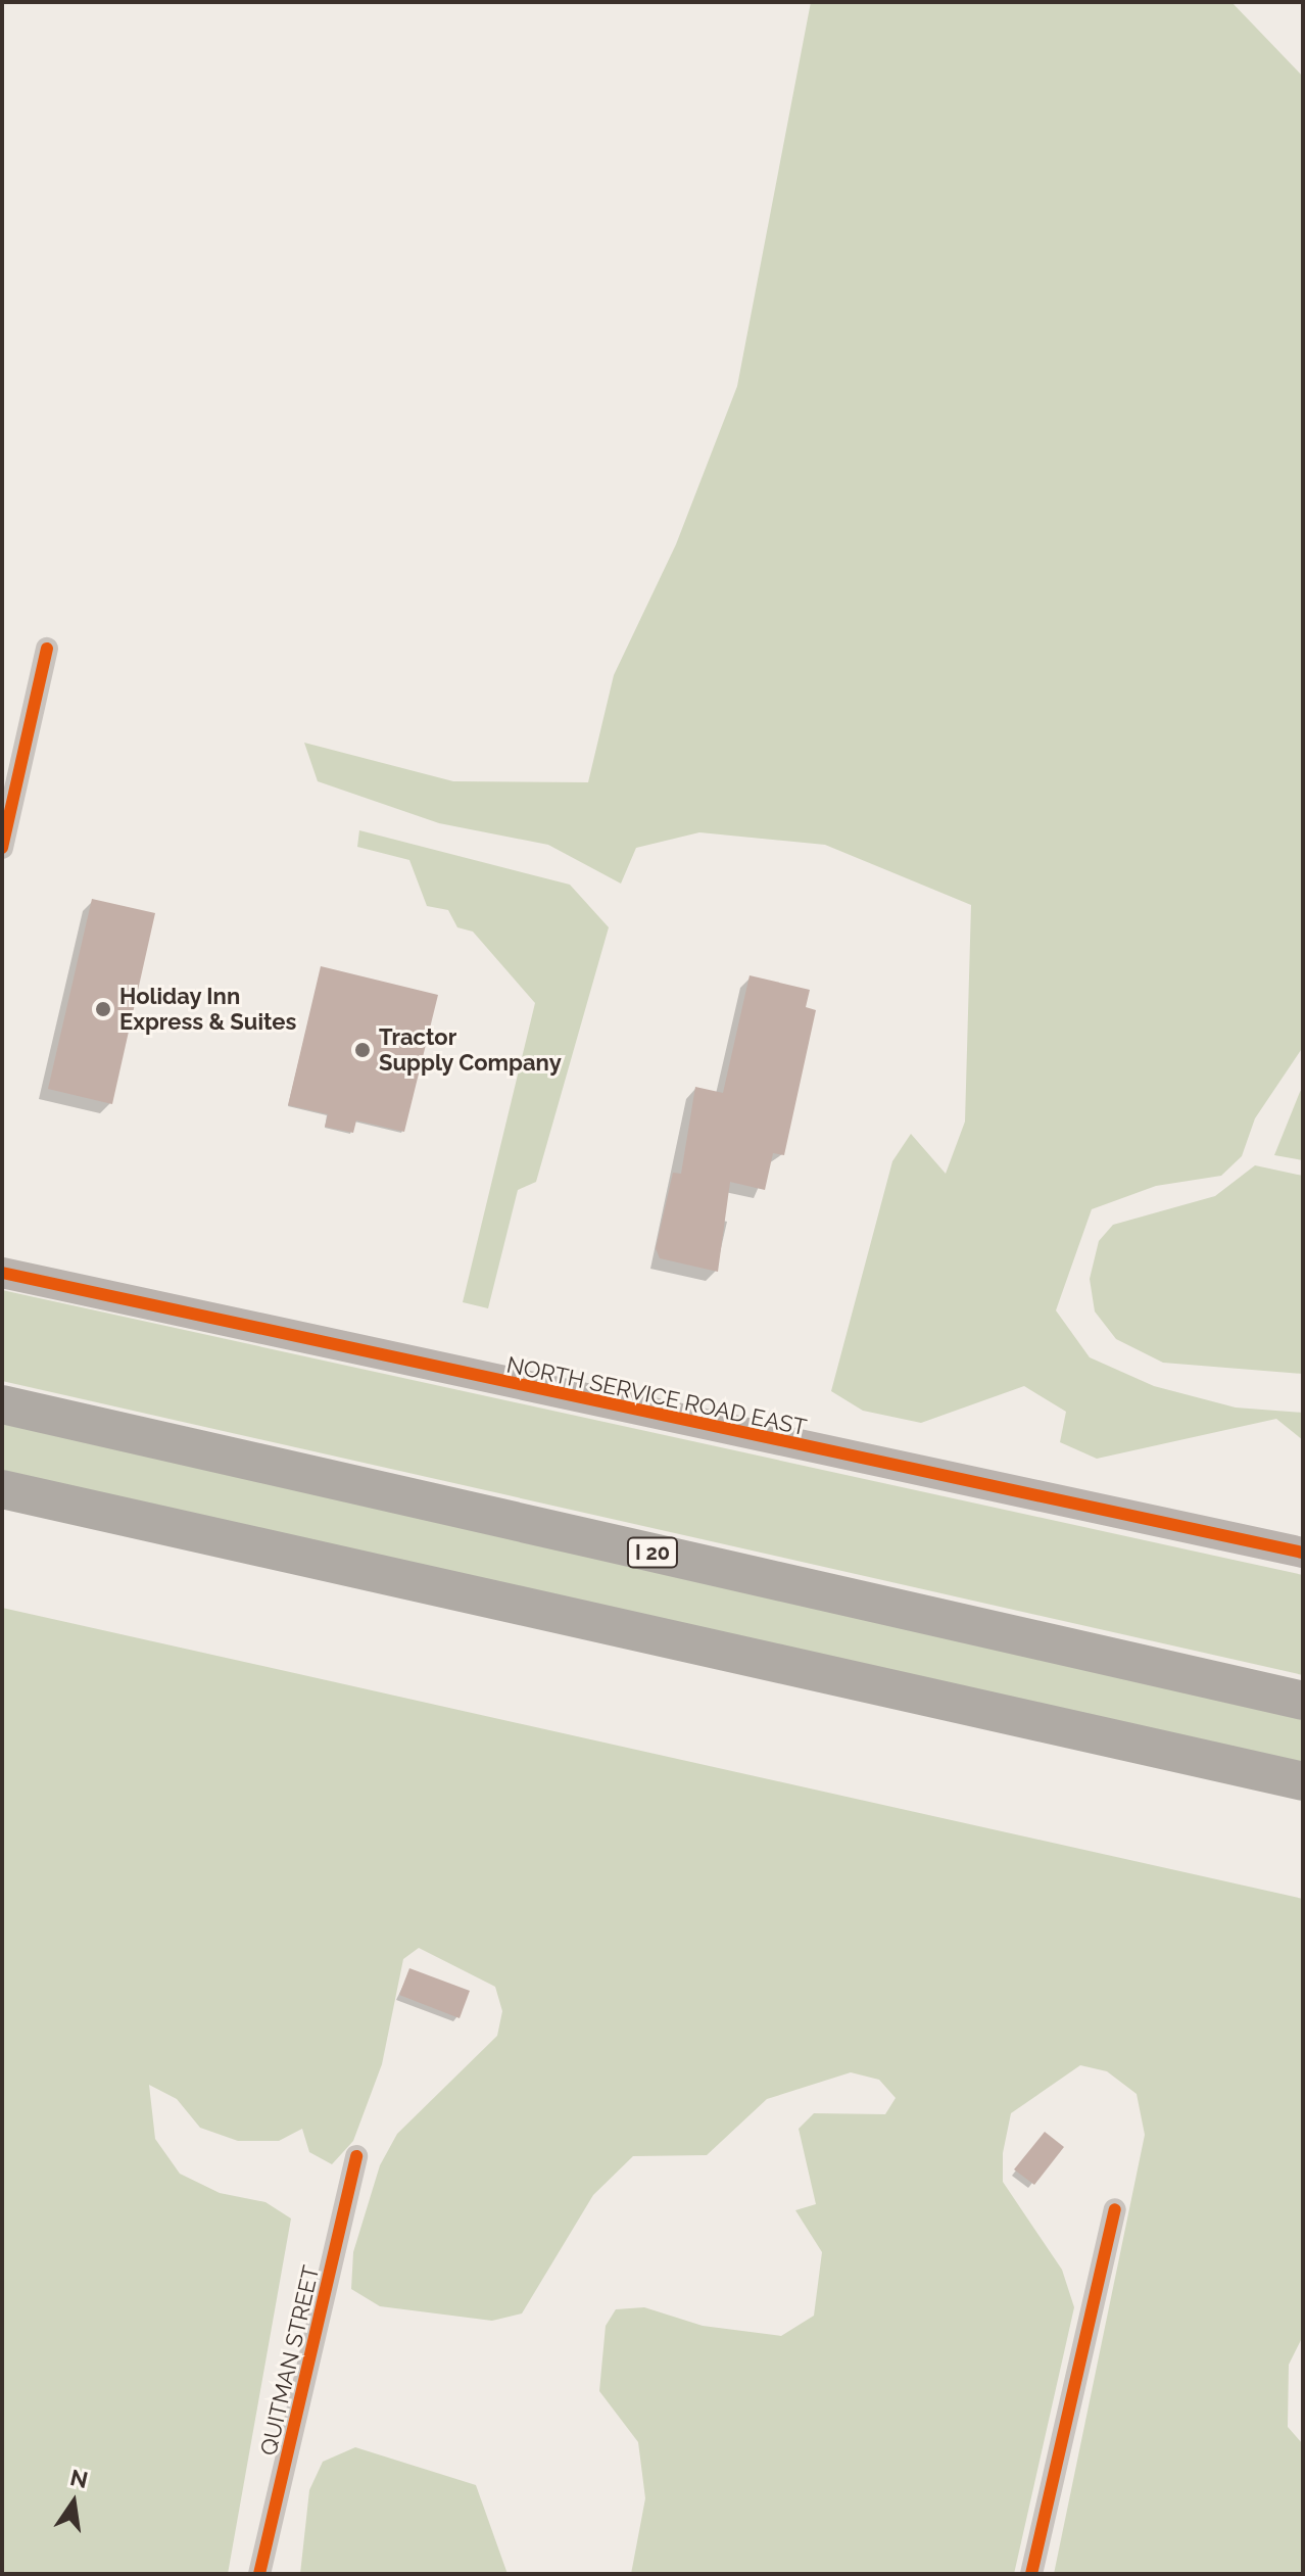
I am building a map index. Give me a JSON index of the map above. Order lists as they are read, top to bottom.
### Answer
{
  "streets": {
    "highway": ["I 20"],
    "street": ["NORTH SERVICE ROAD EAST", "QUITMAN STREET"]
  },
  "places": ["Holiday Inn Express & Suites", "Tractor Supply Company"],
  "north": "top"
}
